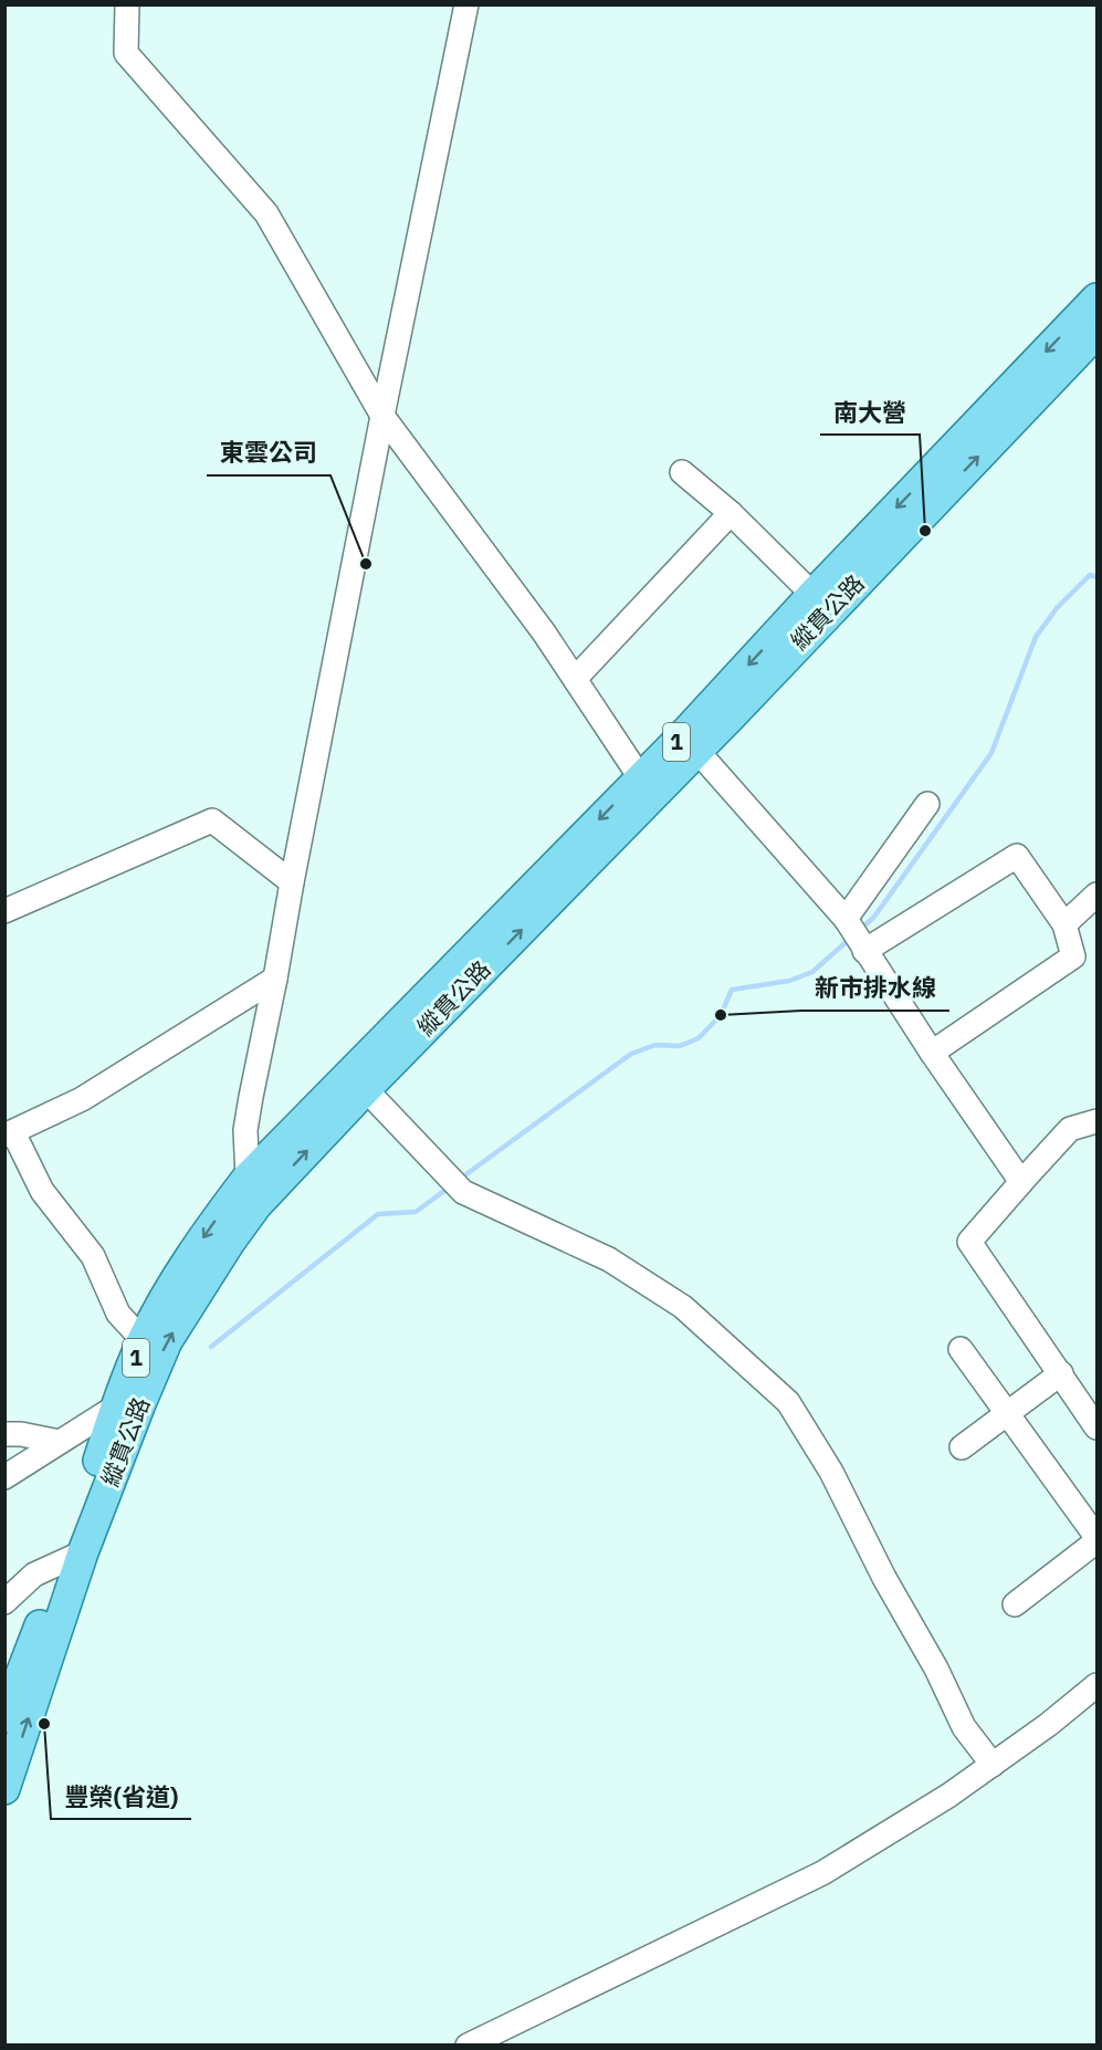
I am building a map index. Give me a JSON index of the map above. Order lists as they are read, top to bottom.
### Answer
{
  "streets": {
    "main road": ["縱貫公路", "1"]
  },
  "places": [
    "南大營",
    "東雲公司",
    "新市排水線",
    "豐榮(省道)"
  ]
}
